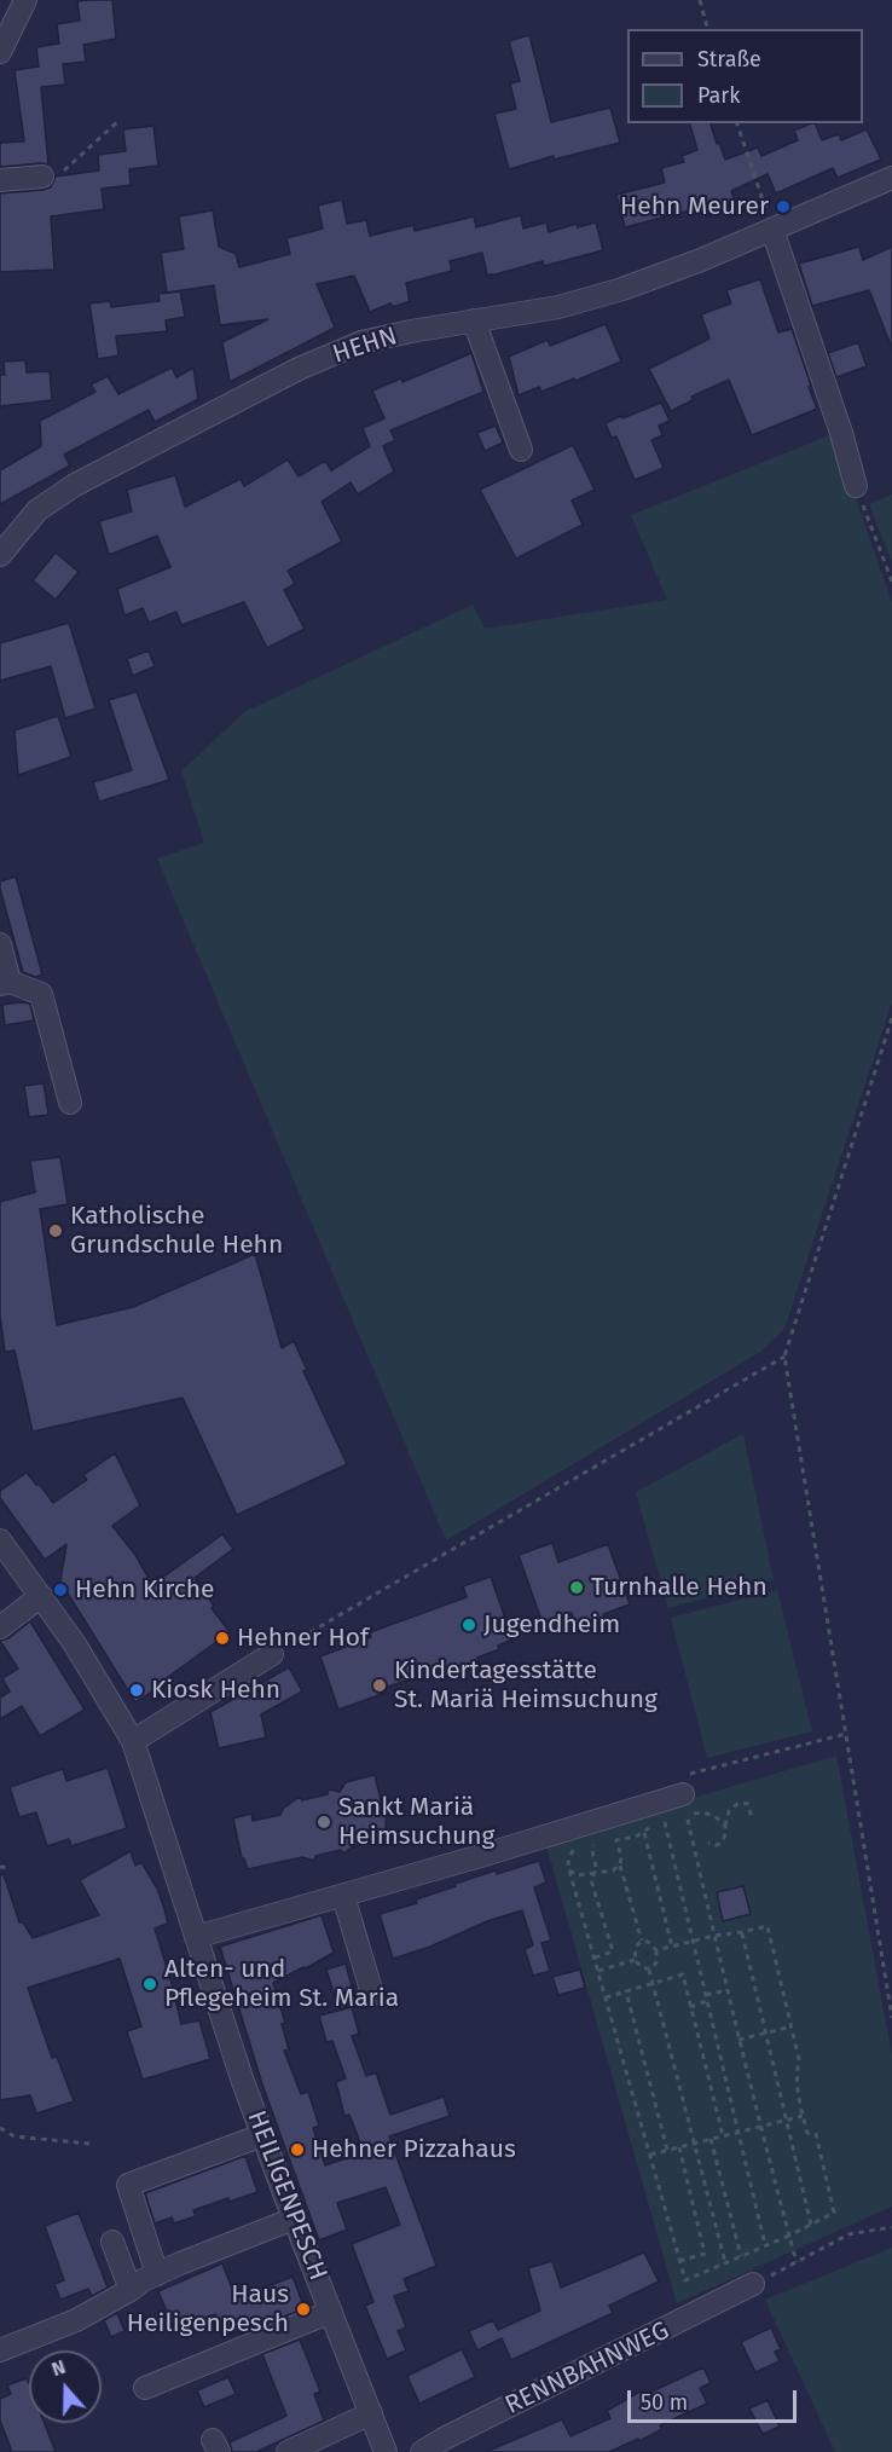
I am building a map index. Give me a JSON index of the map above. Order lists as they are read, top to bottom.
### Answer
{
  "streets": {
    "street": ["HEHN", "HEILIGENPESCH", "RENNBAHNWEG"]
  },
  "places": [
    "Hehn Meurer",
    "Katholische Grundschule Hehn",
    "Turnhalle Hehn",
    "Hehn Kirche",
    "Jugendheim",
    "Hehner Hof",
    "Kindertagesstätte St. Mariä Heimsuchung",
    "Kiosk Hehn",
    "Sankt Mariä Heimsuchung",
    "Alten- und Pflegeheim St. Maria",
    "Hehner Pizzahaus",
    "Haus Heiligenpesch"
  ],
  "legend": ["Straße", "Park"],
  "scale_bar": "50 m",
  "north": "top"
}
